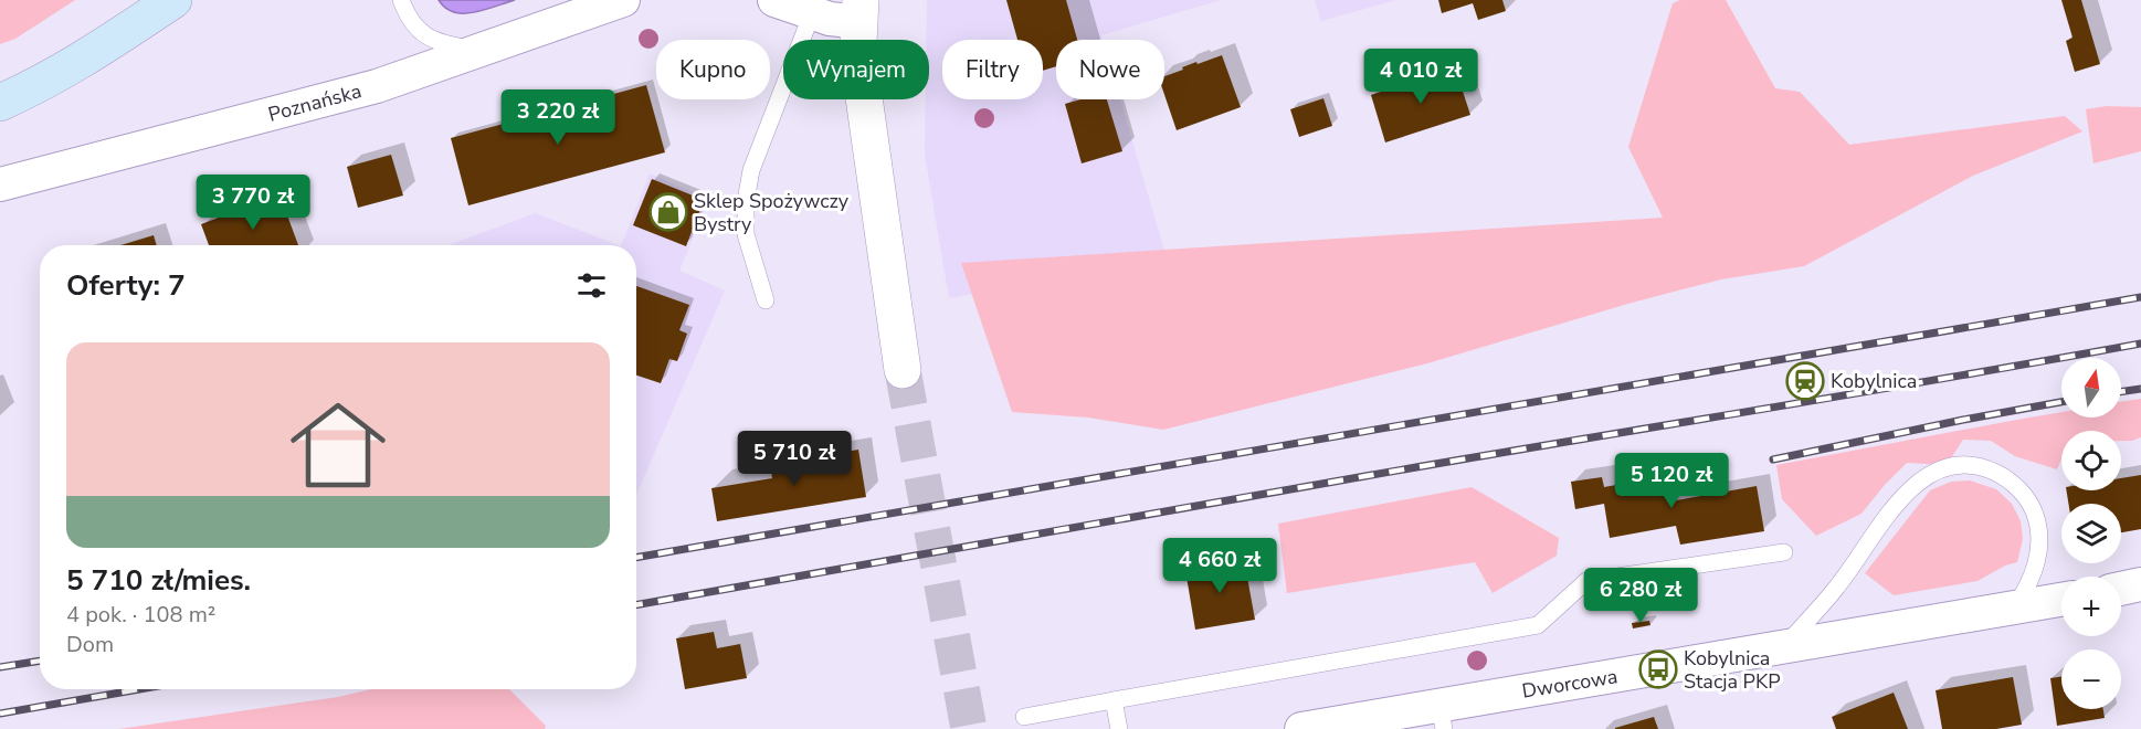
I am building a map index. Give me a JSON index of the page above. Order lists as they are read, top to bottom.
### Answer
{
  "streets": {
    "street": ["Poznańska", "Dworcowa"]
  },
  "places": {
    "shop": ["Sklep Spożywczy Bystry"],
    "station": ["Kobylnica"],
    "bus stop": ["Kobylnica Stacja PKP"]
  },
  "north": "top",
  "page": {
    "chip": [
      "Kupno",
      "Wynajem",
      "Filtry",
      "Nowe"
    ],
    "price": [
      "4 010 zł",
      "3 220 zł",
      "3 770 zł",
      "5 710 zł",
      "5 120 zł",
      "4 660 zł",
      "6 280 zł"
    ],
    "heading": "Oferty: 7",
    "list": [
      {
        "name": "5 710 zł/mies.",
        "note": "4 pok. · 108 m² · Dom"
      }
    ],
    "map_buttons": ["+", "−"]
  }
}
